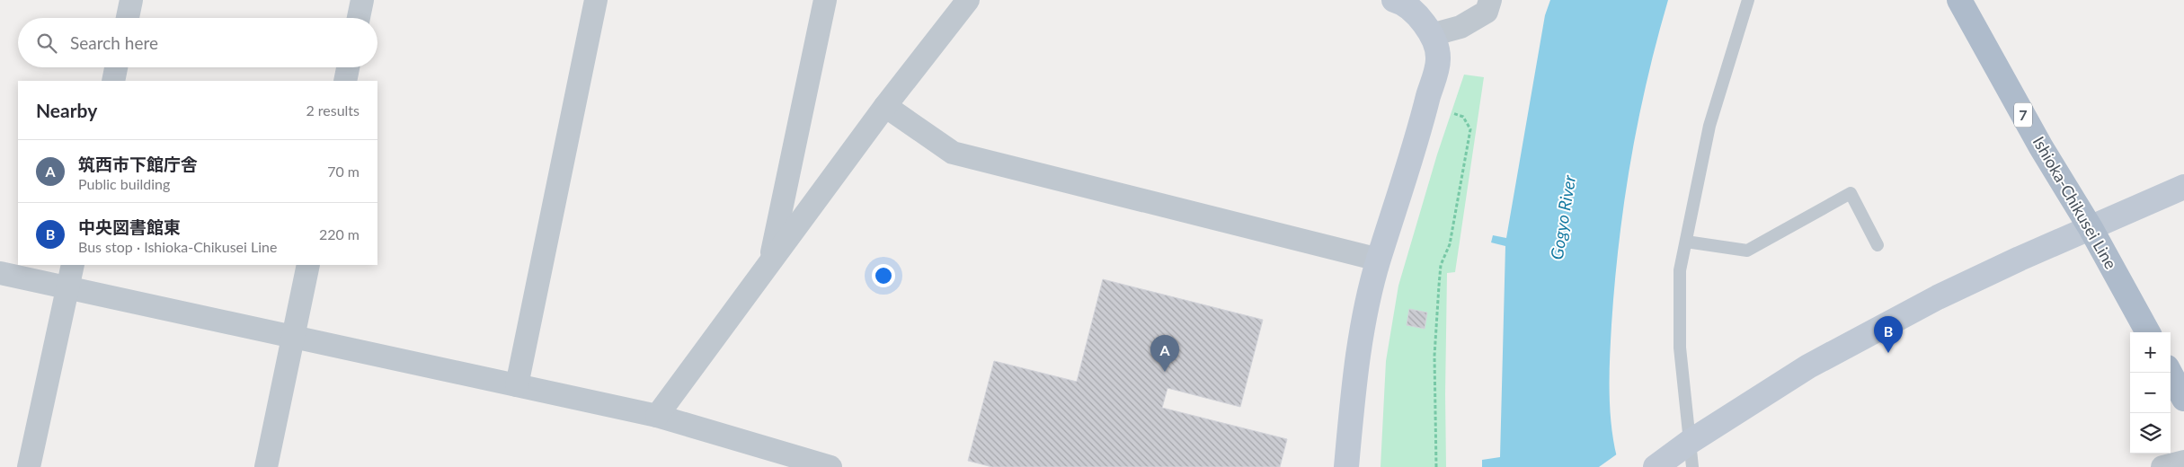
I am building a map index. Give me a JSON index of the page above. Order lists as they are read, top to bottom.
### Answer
{
  "streets": {
    "main road": ["7", "Ishioka-Chikusei Line"]
  },
  "water": ["Gogyo River"],
  "page": {
    "search": "Search here",
    "heading": ["Nearby", "2 results"],
    "list": [
      {
        "mark": "A",
        "name": "筑西市下館庁舎",
        "note": "Public building",
        "value": "70 m"
      },
      {
        "mark": "B",
        "name": "中央図書館東",
        "note": "Bus stop · Ishioka-Chikusei Line",
        "value": "220 m"
      }
    ],
    "pins": ["B", "A"],
    "map_buttons": ["+", "−"]
  }
}
